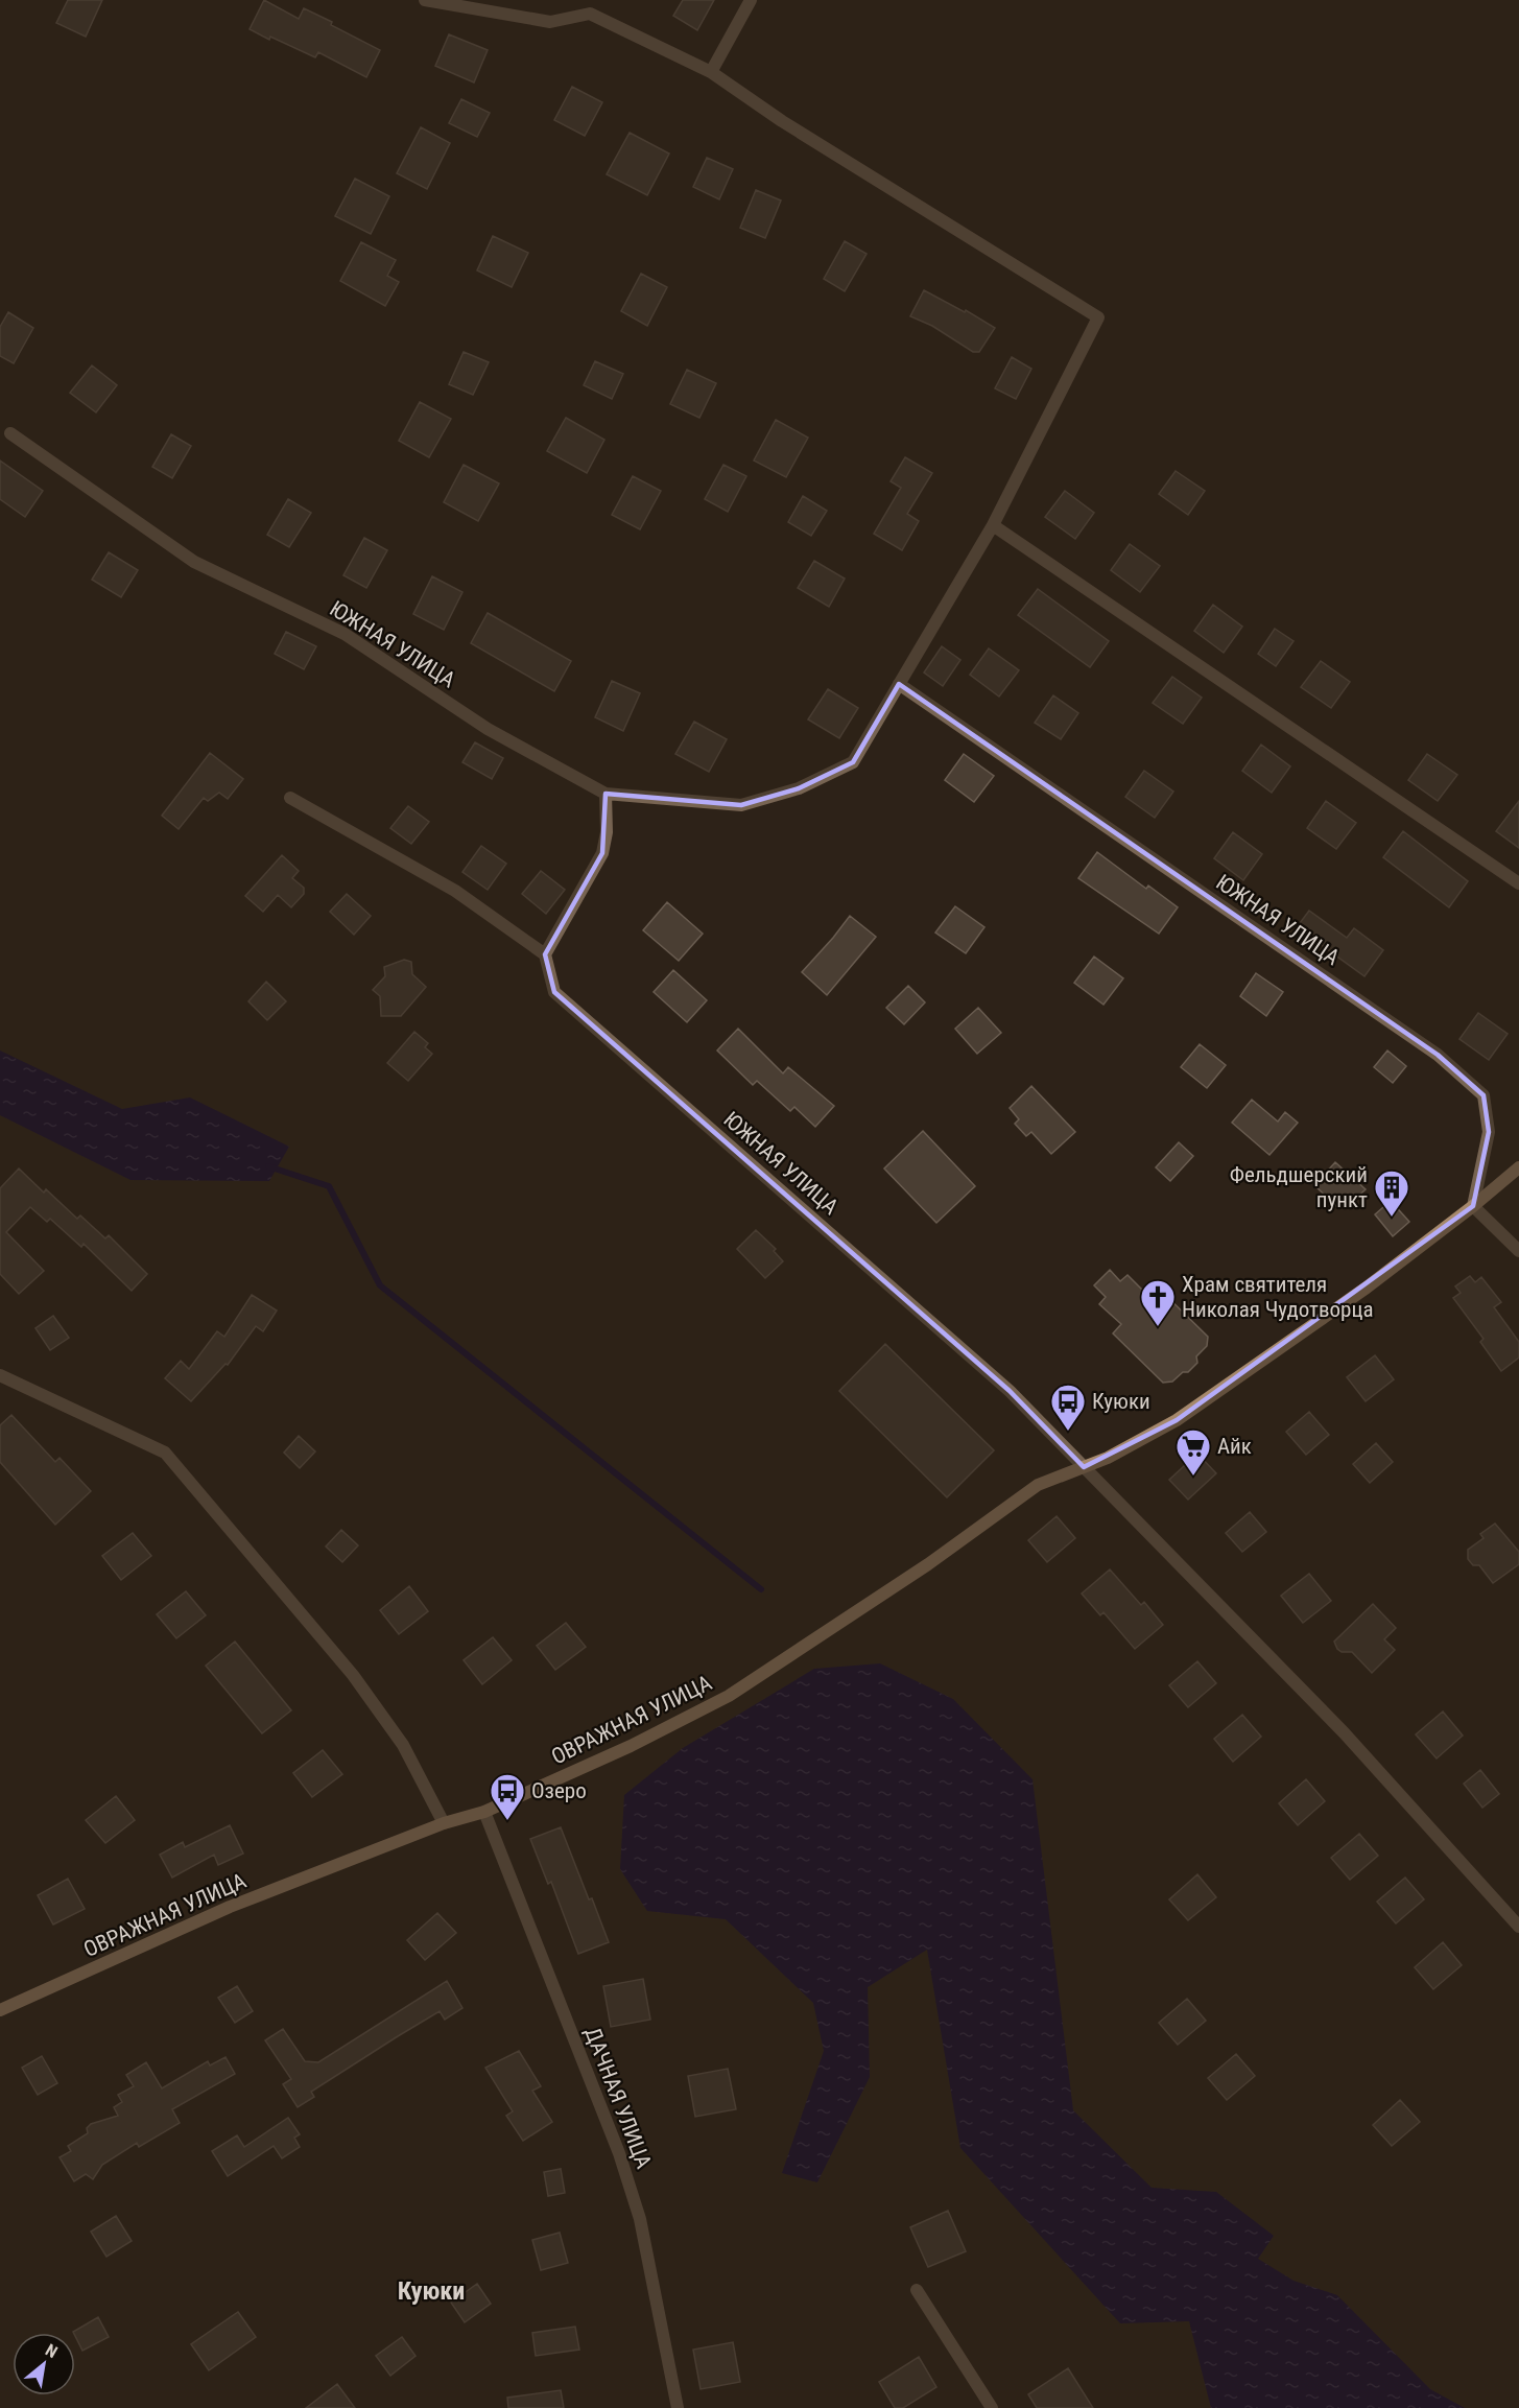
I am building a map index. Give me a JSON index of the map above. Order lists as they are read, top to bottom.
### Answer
{
  "streets": {
    "street": ["ЮЖНАЯ УЛИЦА", "ОВРАЖНАЯ УЛИЦА", "ДАЧНАЯ УЛИЦА"]
  },
  "crossings": [
    ["ЮЖНАЯ УЛИЦА", "ОВРАЖНАЯ УЛИЦА"],
    ["ОВРАЖНАЯ УЛИЦА", "ДАЧНАЯ УЛИЦА"]
  ],
  "districts": ["Куюки"],
  "places": {
    "building": ["Фельдшерский пункт"],
    "church": ["Храм святителя Николая Чудотворца"],
    "bus stop": ["Куюки", "Озеро"],
    "supermarket": ["Айк"]
  },
  "north": "top right"
}
